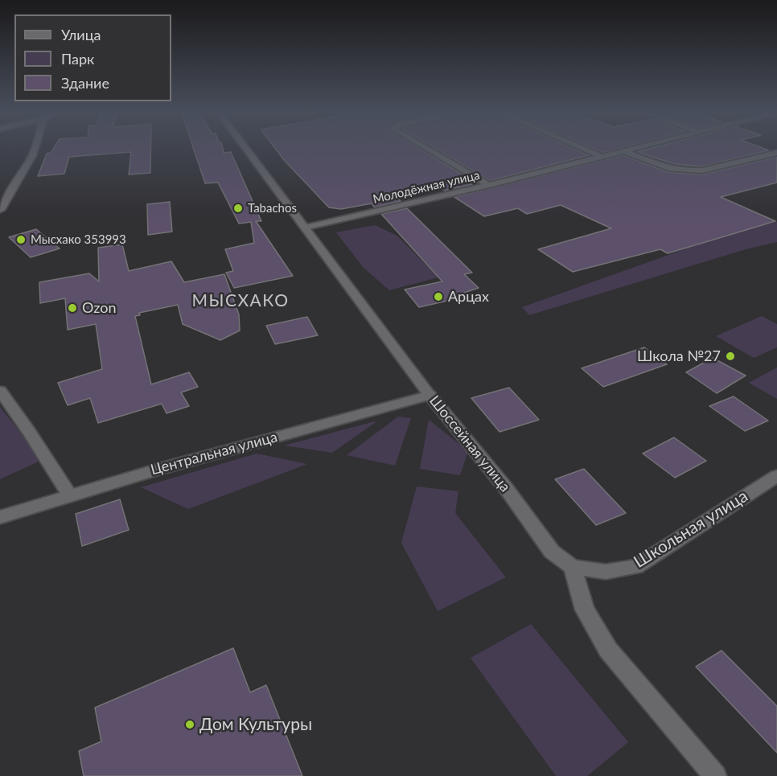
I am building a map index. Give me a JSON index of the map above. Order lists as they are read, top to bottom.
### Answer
{
  "streets": {
    "street": [
      "Молодёжная улица",
      "Шоссейная улица",
      "Центральная улица",
      "Школьная улица"
    ]
  },
  "crossings": [
    ["Молодёжная улица", "Шоссейная улица"],
    ["Шоссейная улица", "Центральная улица"],
    ["Шоссейная улица", "Школьная улица"]
  ],
  "districts": ["МЫСХАКО"],
  "places": [
    "Tabachos",
    "Мысхако 353993",
    "Арцах",
    "Ozon",
    "Школа №27",
    "Дом Культуры"
  ],
  "legend": ["Улица", "Парк", "Здание"]
}
